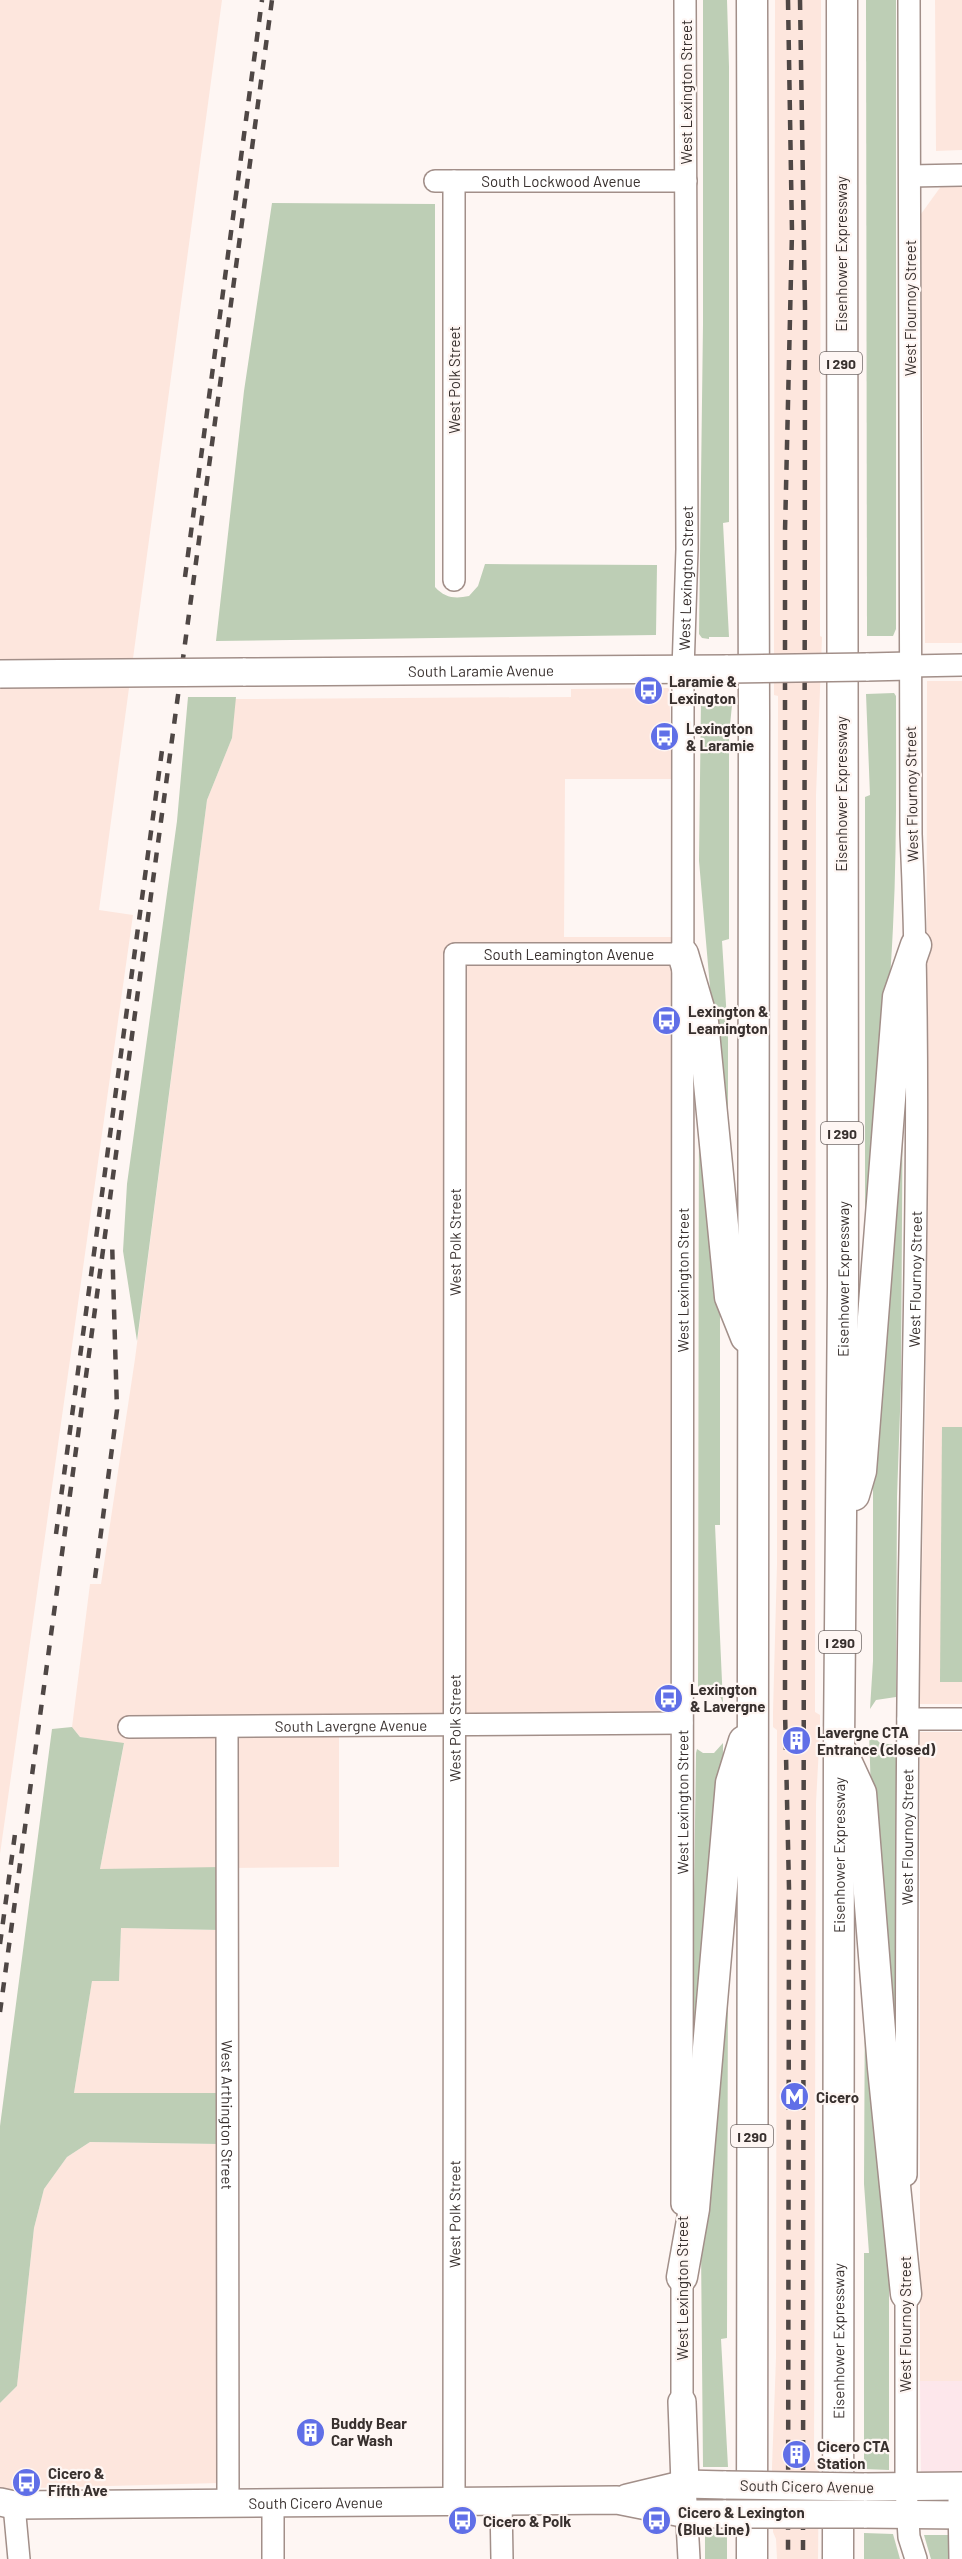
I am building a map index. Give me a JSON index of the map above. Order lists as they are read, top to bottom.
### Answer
{
  "streets": {
    "highway": ["Eisenhower Expressway", "I 290"],
    "main road": ["West Lexington Street", "South Laramie Avenue", "South Cicero Avenue"],
    "street": [
      "South Lockwood Avenue",
      "West Flournoy Street",
      "West Polk Street",
      "South Leamington Avenue",
      "South Lavergne Avenue",
      "West Arthington Street"
    ]
  },
  "crossings": [
    ["West Lexington Street", "South Lockwood Avenue"],
    ["West Lexington Street", "South Laramie Avenue"],
    ["West Lexington Street", "South Leamington Avenue"],
    ["West Lexington Street", "South Lavergne Avenue"],
    ["West Lexington Street", "South Cicero Avenue"],
    ["South Lockwood Avenue", "West Polk Street"],
    ["West Flournoy Street", "South Laramie Avenue"],
    ["West Flournoy Street", "South Cicero Avenue"],
    ["West Polk Street", "South Leamington Avenue"],
    ["West Polk Street", "South Lavergne Avenue"],
    ["West Polk Street", "South Cicero Avenue"],
    ["South Lavergne Avenue", "West Arthington Street"],
    ["West Arthington Street", "South Cicero Avenue"]
  ],
  "places": {
    "bus stop": [
      "Laramie & Lexington",
      "Lexington & Laramie",
      "Lexington & Leamington",
      "Lexington & Lavergne",
      "Cicero & Fifth Ave",
      "Cicero & Polk",
      "Cicero & Lexington (Blue Line)"
    ],
    "building": ["Lavergne CTA Entrance (closed)", "Buddy Bear Car Wash", "Cicero CTA Station"],
    "metro station": ["Cicero"]
  }
}
